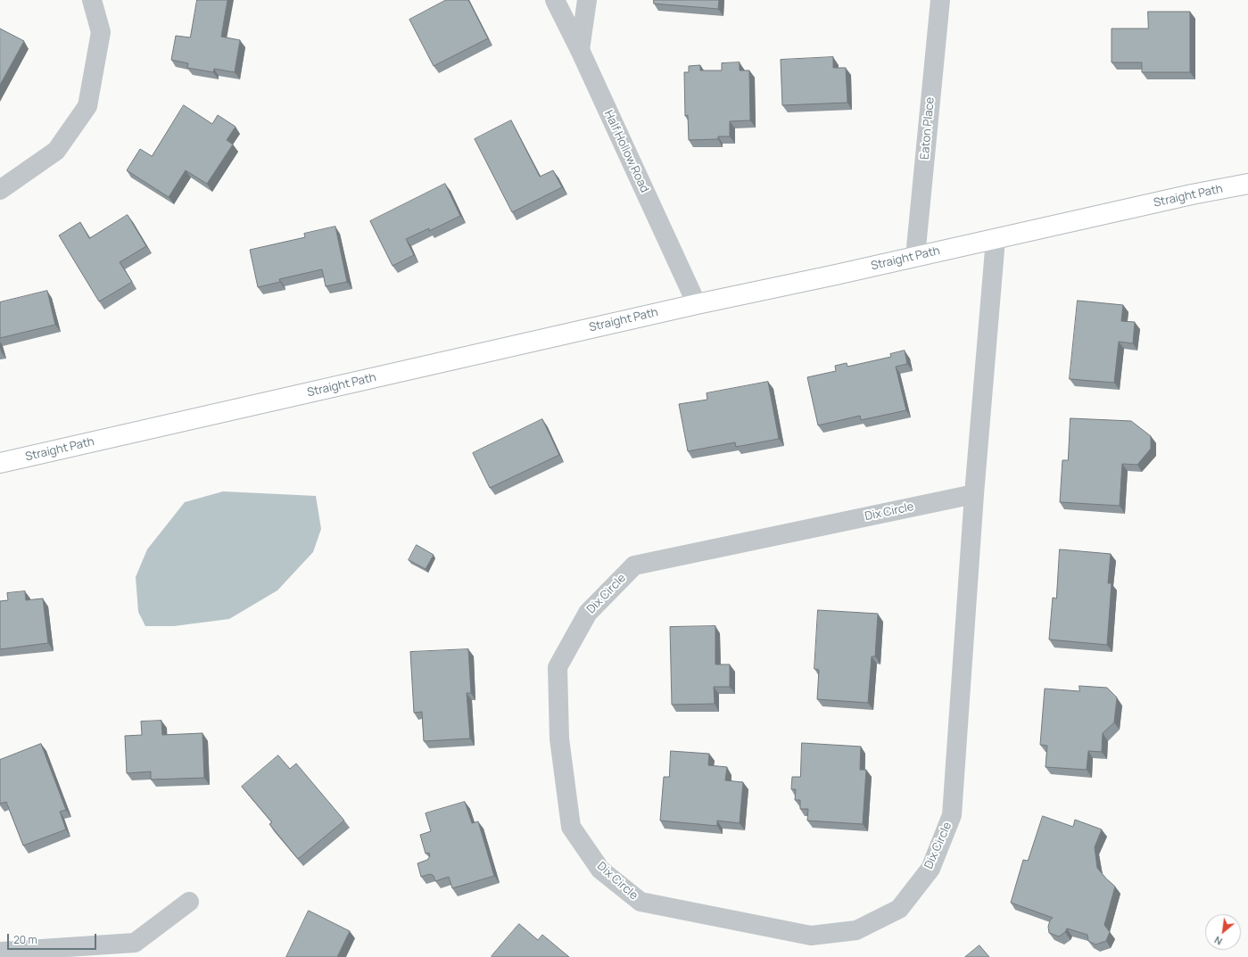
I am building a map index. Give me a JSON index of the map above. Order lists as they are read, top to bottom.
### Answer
{
  "streets": {
    "main road": ["Straight Path"],
    "street": ["Eaton Place", "Half Hollow Road", "Dix Circle"]
  },
  "crossings": [
    ["Eaton Place", "Straight Path"],
    ["Half Hollow Road", "Straight Path"],
    ["Straight Path", "Dix Circle"]
  ],
  "scale_bar": "20 m",
  "north": "bottom left"
}
